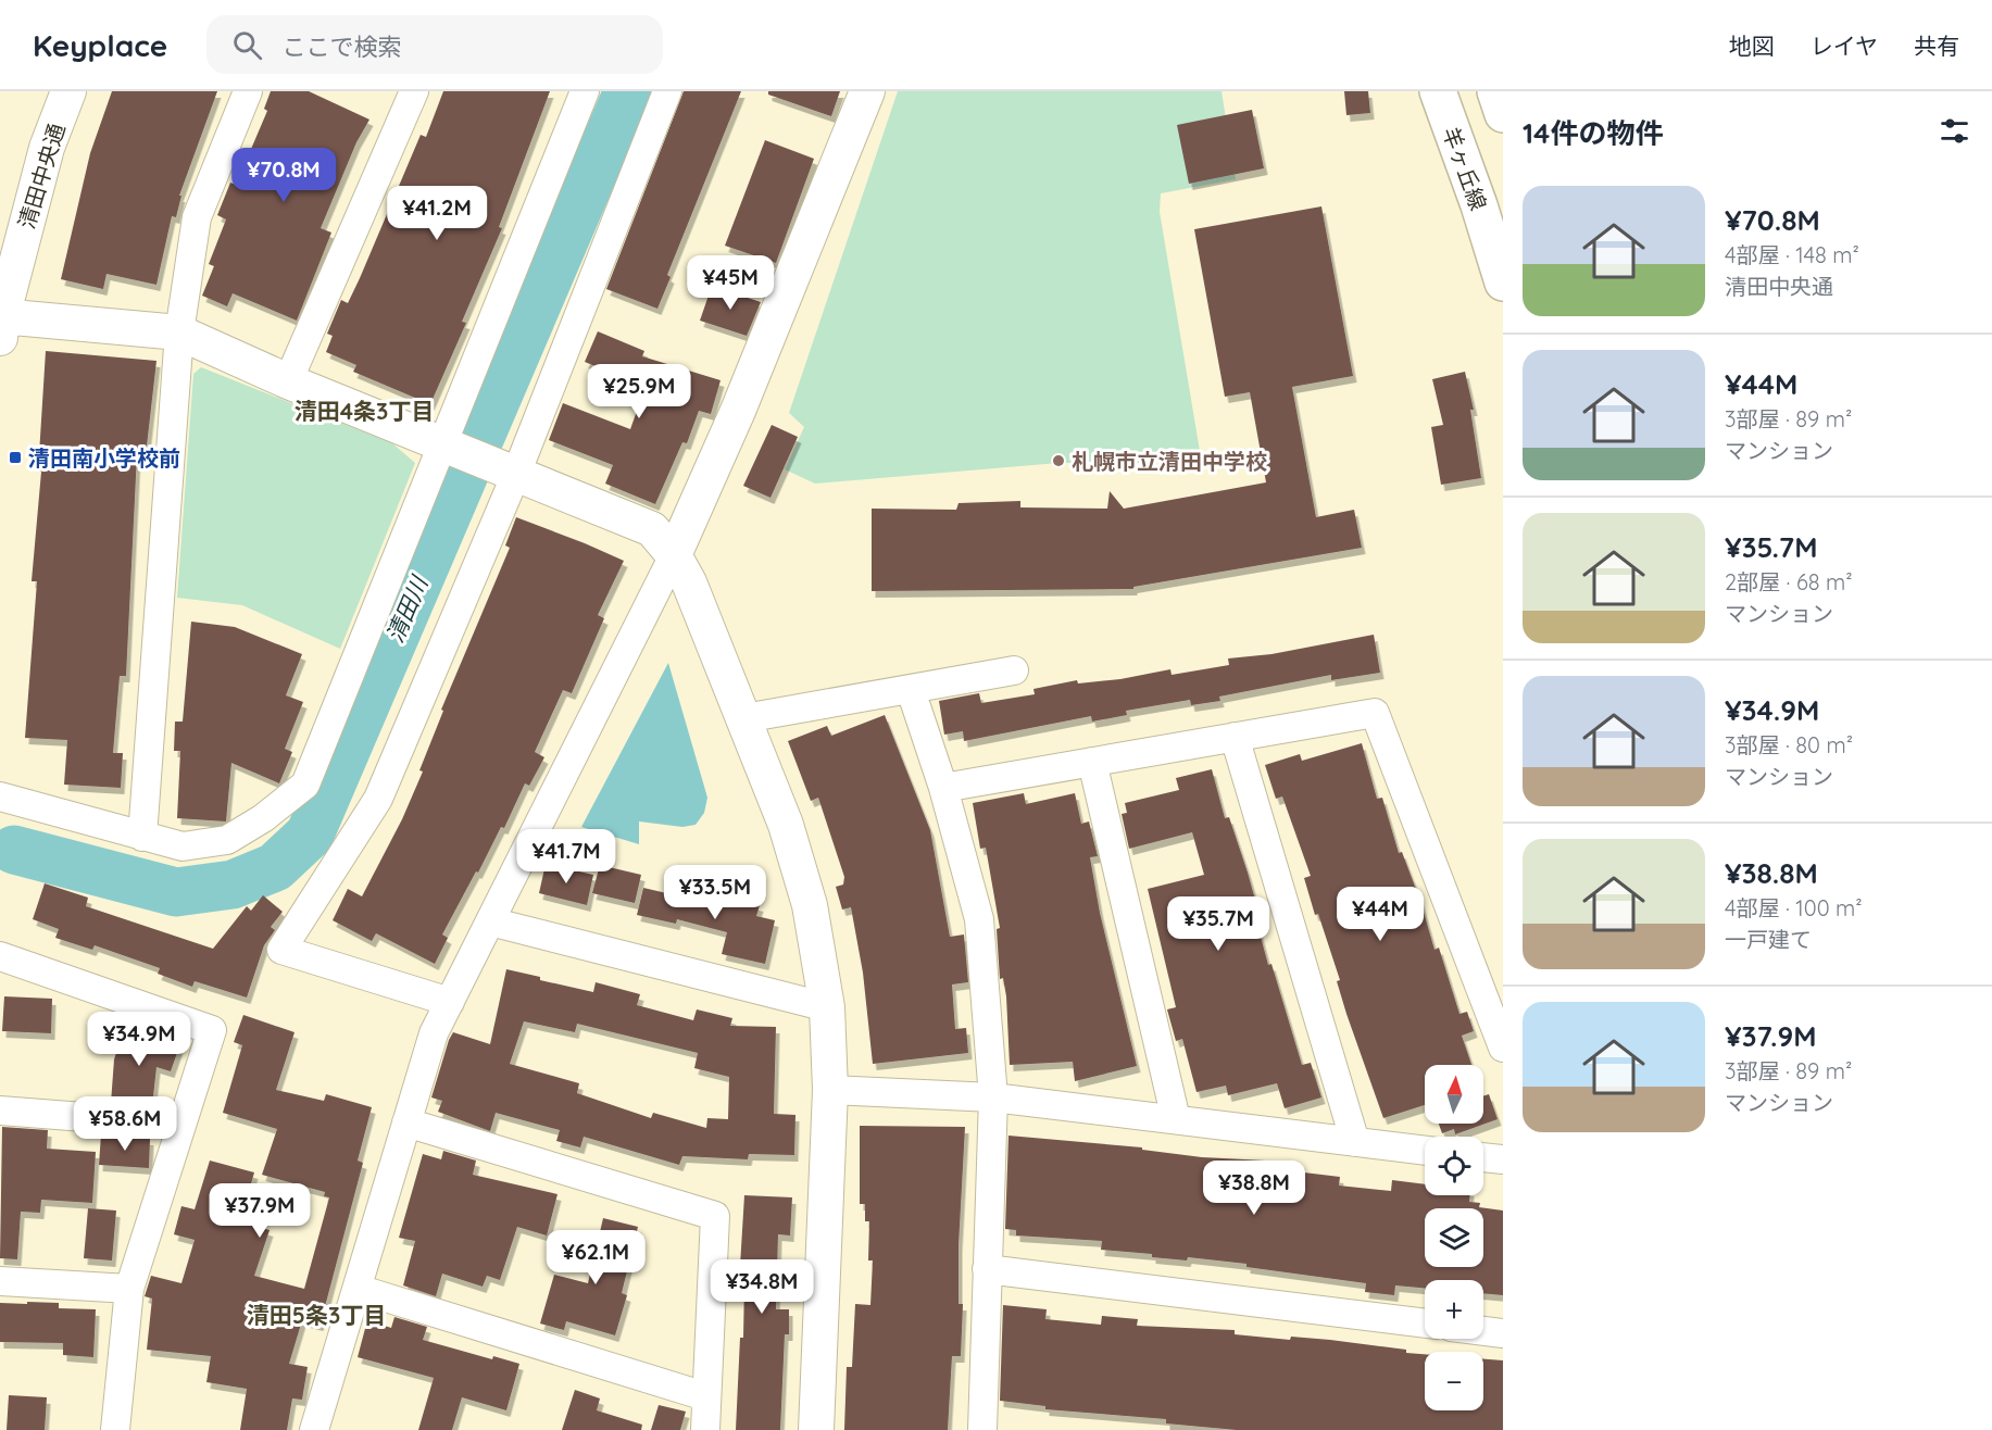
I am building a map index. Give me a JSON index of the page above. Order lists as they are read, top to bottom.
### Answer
{
  "streets": {
    "main road": ["羊ヶ丘線"],
    "street": ["清田中央通"]
  },
  "districts": ["清田4条3丁目", "清田5条3丁目"],
  "water": ["清田川"],
  "places": {
    "transit": ["清田南小学校前"],
    "other": ["札幌市立清田中学校"]
  },
  "north": "top",
  "page": {
    "header": "Keyplace",
    "search": "ここで検索",
    "nav": ["地図", "レイヤ", "共有"],
    "heading": "14件の物件",
    "price": [
      "¥70.8M",
      "¥41.2M",
      "¥45M",
      "¥25.9M",
      "¥41.7M",
      "¥33.5M",
      "¥44M",
      "¥35.7M",
      "¥34.9M",
      "¥58.6M",
      "¥38.8M",
      "¥37.9M",
      "¥62.1M",
      "¥34.8M"
    ],
    "list": [
      {
        "name": "¥70.8M",
        "note": "4部屋 · 148 m² · 清田中央通"
      },
      {
        "name": "¥44M",
        "note": "3部屋 · 89 m² · マンション"
      },
      {
        "name": "¥35.7M",
        "note": "2部屋 · 68 m² · マンション"
      },
      {
        "name": "¥34.9M",
        "note": "3部屋 · 80 m² · マンション"
      },
      {
        "name": "¥38.8M",
        "note": "4部屋 · 100 m² · 一戸建て"
      },
      {
        "name": "¥37.9M",
        "note": "3部屋 · 89 m² · マンション"
      }
    ],
    "map_buttons": ["+", "−"]
  }
}
